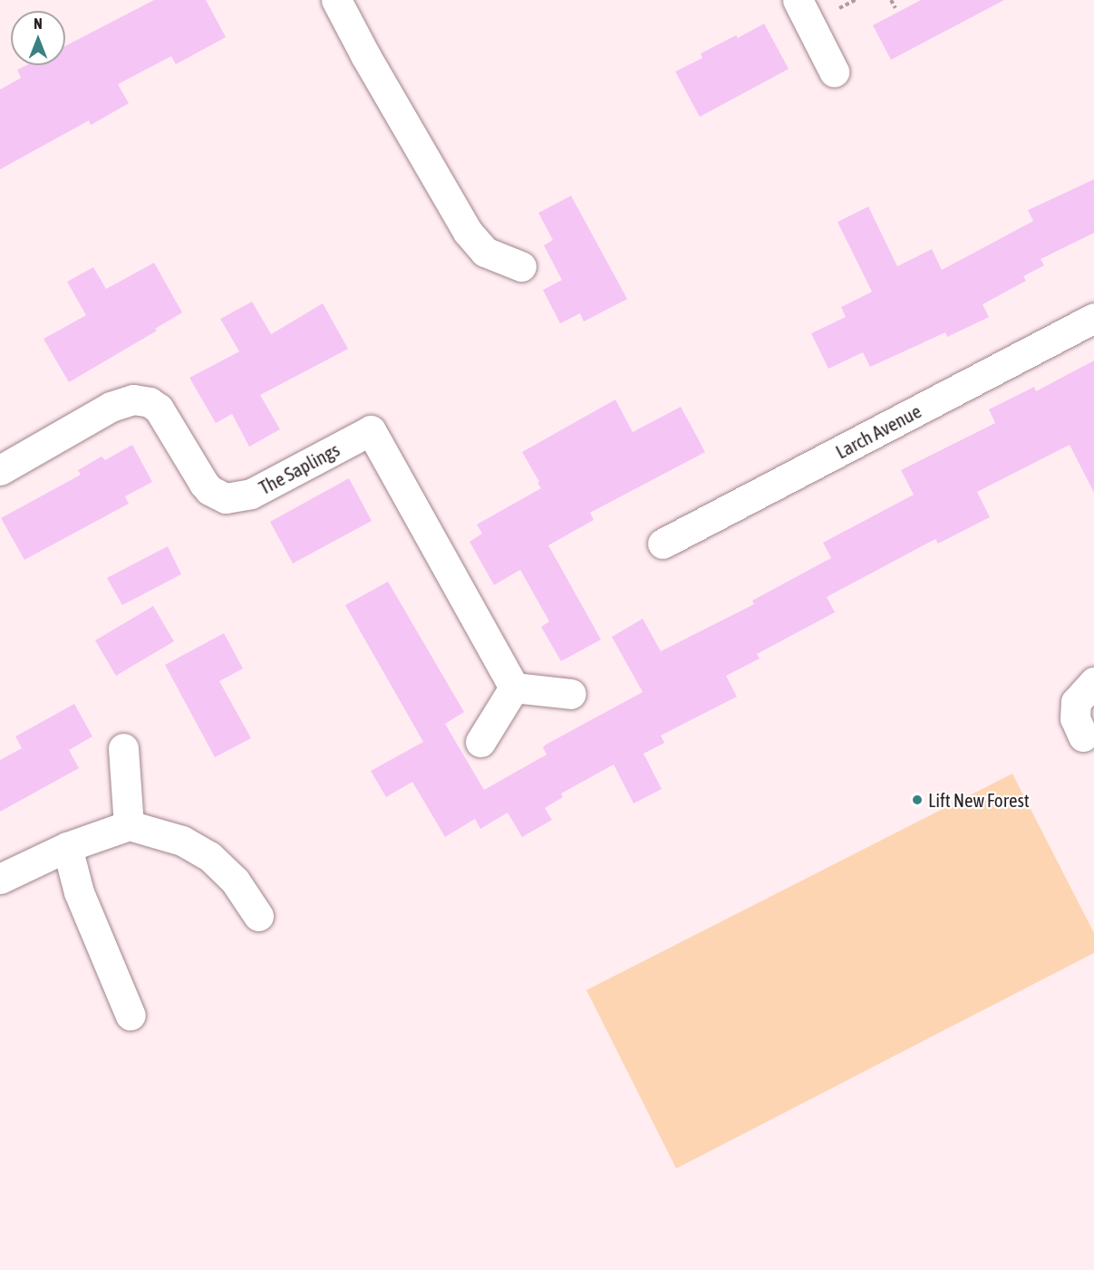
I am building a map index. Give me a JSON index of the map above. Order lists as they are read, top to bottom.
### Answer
{
  "streets": {
    "street": ["Larch Avenue", "The Saplings"]
  },
  "places": ["Lift New Forest"],
  "north": "top"
}
